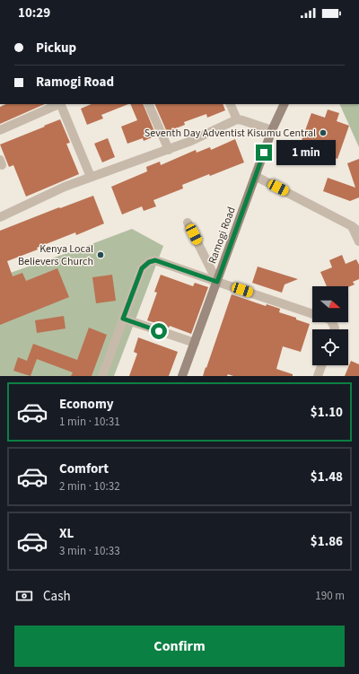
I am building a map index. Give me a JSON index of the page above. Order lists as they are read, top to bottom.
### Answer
{
  "streets": {
    "street": ["Ramogi Road"]
  },
  "places": ["Seventh Day Adventist Kisumu Central", "Kenya Local Believers Church"],
  "north": "right",
  "page": {
    "status": "10:29",
    "banner": ["Pickup", "Ramogi Road"],
    "bubble": "1 min",
    "list": [
      {
        "name": "Economy",
        "note": "1 min · 10:31",
        "value": "$1.10"
      },
      {
        "name": "Comfort",
        "note": "2 min · 10:32",
        "value": "$1.48"
      },
      {
        "name": "XL",
        "note": "3 min · 10:33",
        "value": "$1.86"
      }
    ],
    "pay": ["Cash", "190 m"],
    "buttons": "Confirm"
  }
}
